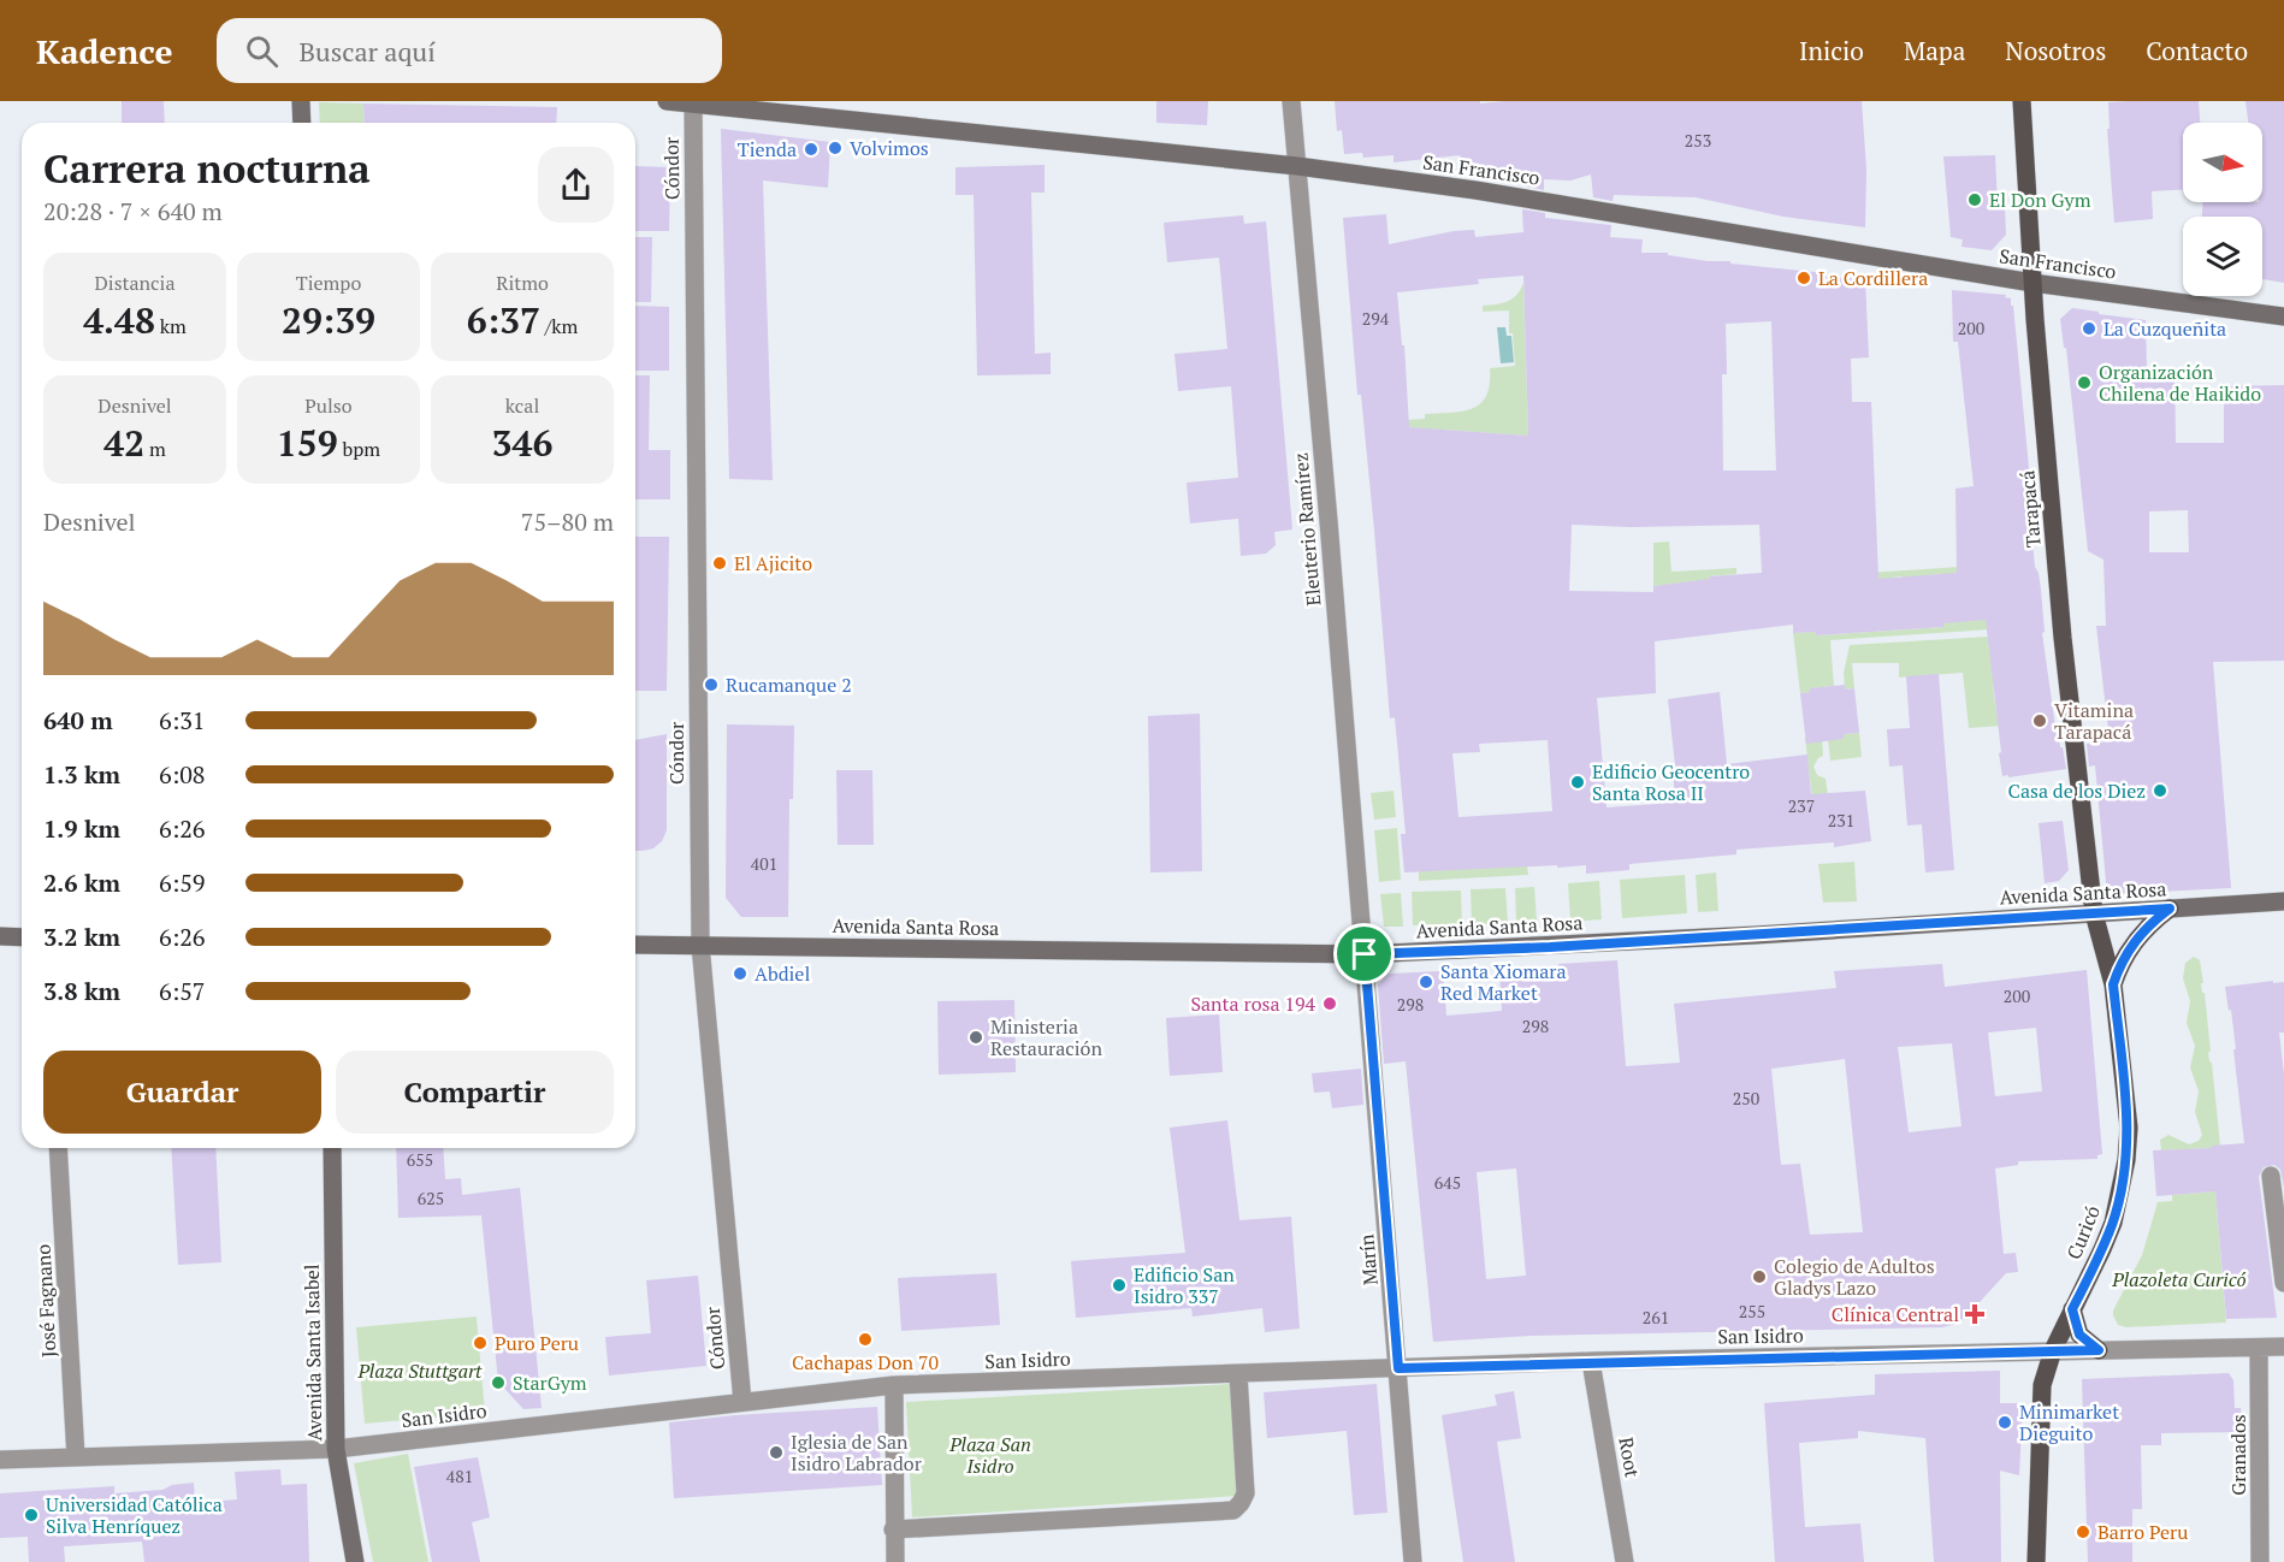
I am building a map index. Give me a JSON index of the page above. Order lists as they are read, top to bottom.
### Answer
{
  "streets": {
    "main road": [
      "San Francisco",
      "Tarapacá",
      "Avenida Santa Rosa",
      "Curicó",
      "Avenida Santa Isabel"
    ],
    "street": [
      "Cóndor",
      "Eleuterio Ramírez",
      "Marín",
      "José Fagnano",
      "San Isidro",
      "Granados",
      "Root"
    ]
  },
  "crossings": [
    ["Cóndor", "San Francisco"],
    ["Cóndor", "Avenida Santa Rosa"],
    ["Cóndor", "San Isidro"],
    ["San Francisco", "Tarapacá"],
    ["San Francisco", "Eleuterio Ramírez"],
    ["Tarapacá", "Avenida Santa Rosa"],
    ["Tarapacá", "Curicó"],
    ["Eleuterio Ramírez", "Avenida Santa Rosa"],
    ["Eleuterio Ramírez", "Marín"],
    ["Avenida Santa Rosa", "Curicó"],
    ["Avenida Santa Rosa", "Marín"],
    ["Curicó", "San Isidro"],
    ["Marín", "San Isidro"],
    ["José Fagnano", "San Isidro"],
    ["San Isidro", "Avenida Santa Isabel"],
    ["San Isidro", "Granados"],
    ["San Isidro", "Root"]
  ],
  "parks": ["Plazoleta Curicó", "Plaza Stuttgart", "Plaza San Isidro"],
  "places": {
    "other": [
      "Volvimos",
      "Tienda",
      "El Don Gym",
      "La Cordillera",
      "La Cuzqueñita",
      "Organización Chilena de Haikido",
      "El Ajicito",
      "Rucamanque 2",
      "Vitamina Tarapacá",
      "Edificio Geocentro Santa Rosa II",
      "Casa de los Diez",
      "Abdiel",
      "Santa Xiomara Red Market",
      "Santa rosa 194",
      "Ministeria Restauración",
      "Colegio de Adultos Gladys Lazo",
      "Edificio San Isidro 337",
      "Cachapas Don 70",
      "Puro Peru",
      "StarGym",
      "Minimarket Dieguito",
      "Iglesia de San Isidro Labrador",
      "Universidad Católica Silva Henríquez",
      "Barro Peru"
    ],
    "health": ["Clínica Central"]
  },
  "house_numbers": [
    "253",
    "294",
    "200",
    "237",
    "231",
    "401",
    "200",
    "298",
    "298",
    "250",
    "655",
    "645",
    "625",
    "255",
    "261",
    "481"
  ],
  "north": "right",
  "page": {
    "header": "Kadence",
    "search": "Buscar aquí",
    "nav": [
      "Inicio",
      "Mapa",
      "Nosotros",
      "Contacto"
    ],
    "heading": ["Carrera nocturna", "20:28 · 7 × 640 m"],
    "stats": [
      ["Distancia", "4.48 km"],
      ["Tiempo", "29:39"],
      ["Ritmo", "6:37 /km"],
      ["Desnivel", "42 m"],
      ["Pulso", "159 bpm"],
      ["kcal", "346"]
    ],
    "chart": ["Desnivel", "75–80 m"],
    "list": [
      {
        "name": "640 m",
        "note": "6:31"
      },
      {
        "name": "1.3 km",
        "note": "6:08"
      },
      {
        "name": "1.9 km",
        "note": "6:26"
      },
      {
        "name": "2.6 km",
        "note": "6:59"
      },
      {
        "name": "3.2 km",
        "note": "6:26"
      },
      {
        "name": "3.8 km",
        "note": "6:57"
      }
    ],
    "buttons": ["Guardar", "Compartir"]
  }
}
